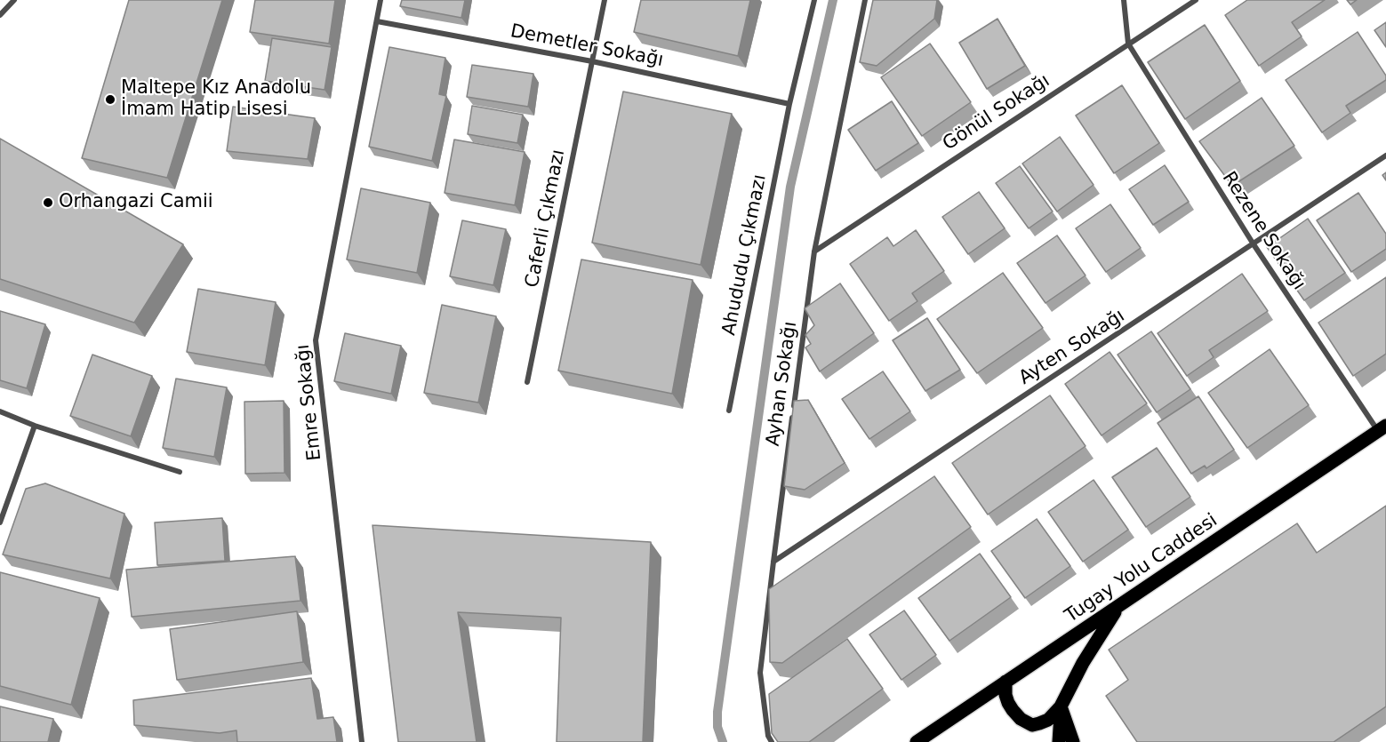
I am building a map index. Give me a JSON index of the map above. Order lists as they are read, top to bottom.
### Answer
{
  "streets": {
    "main road": ["Tugay Yolu Caddesi"],
    "street": [
      "Demetler Sokağı",
      "Gönül Sokağı",
      "Caferli Çıkmazı",
      "Rezene Sokağı",
      "Ahududu Çıkmazı",
      "Ayten Sokağı",
      "Ayhan Sokağı",
      "Emre Sokağı"
    ]
  },
  "crossings": [
    ["Demetler Sokağı", "Caferli Çıkmazı"],
    ["Demetler Sokağı", "Ahududu Çıkmazı"],
    ["Demetler Sokağı", "Emre Sokağı"],
    ["Gönül Sokağı", "Rezene Sokağı"],
    ["Gönül Sokağı", "Ayhan Sokağı"],
    ["Rezene Sokağı", "Ayten Sokağı"],
    ["Rezene Sokağı", "Tugay Yolu Caddesi"],
    ["Ayten Sokağı", "Ayhan Sokağı"]
  ],
  "places": ["Maltepe Kız Anadolu İmam Hatip Lisesi", "Orhangazi Camii"]
}
